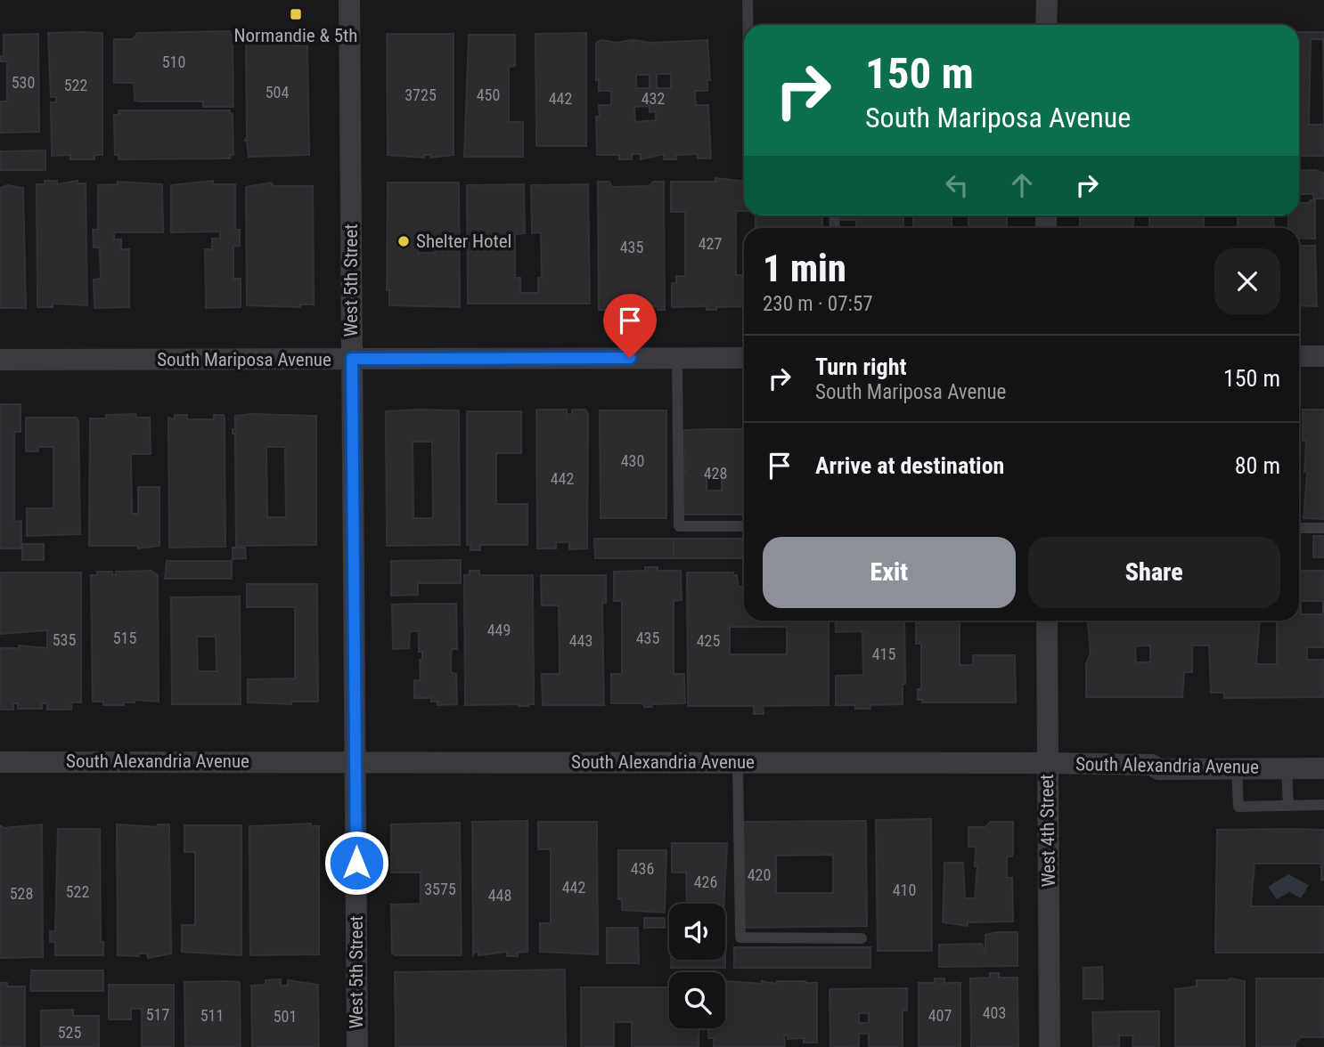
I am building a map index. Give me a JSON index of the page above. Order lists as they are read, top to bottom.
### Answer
{
  "streets": {
    "street": [
      "West 5th Street",
      "South Mariposa Avenue",
      "South Alexandria Avenue",
      "West 4th Street"
    ]
  },
  "crossings": [
    ["West 5th Street", "South Mariposa Avenue"],
    ["West 5th Street", "South Alexandria Avenue"],
    ["South Alexandria Avenue", "West 4th Street"]
  ],
  "places": {
    "transit": ["Normandie & 5th"],
    "other": ["Shelter Hotel"]
  },
  "house_numbers": [
    "510",
    "530",
    "522",
    "504",
    "3725",
    "450",
    "442",
    "432",
    "427",
    "435",
    "430",
    "428",
    "442",
    "449",
    "515",
    "435",
    "535",
    "443",
    "425",
    "415",
    "436",
    "420",
    "426",
    "442",
    "3575",
    "410",
    "522",
    "528",
    "448",
    "403",
    "517",
    "511",
    "407",
    "501",
    "525"
  ],
  "page": {
    "turn": ["150 m", "South Mariposa Avenue"],
    "heading": ["1 min", "230 m · 07:57"],
    "list": [
      {
        "name": "Turn right",
        "note": "South Mariposa Avenue",
        "value": "150 m"
      },
      {
        "name": "Arrive at destination",
        "value": "80 m"
      }
    ],
    "buttons": ["Exit", "Share"]
  }
}
